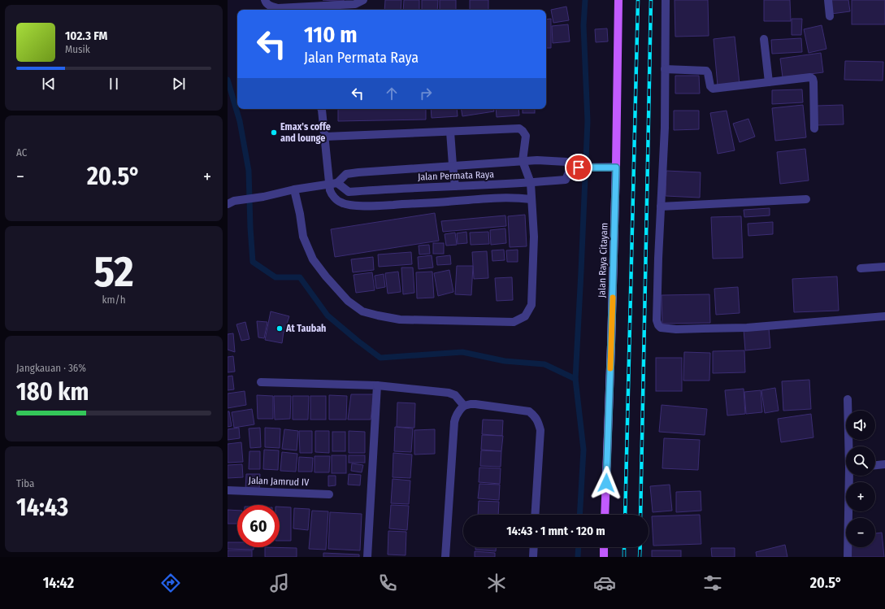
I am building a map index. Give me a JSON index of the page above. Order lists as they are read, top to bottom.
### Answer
{
  "streets": {
    "main road": ["Jalan Raya Citayam"],
    "street": ["Jalan Permata Raya", "Jalan Jamrud IV"]
  },
  "crossings": [
    ["Jalan Permata Raya", "Jalan Raya Citayam"]
  ],
  "places": ["Emax's coffe and lounge", "At Taubah"],
  "page": {
    "turn": ["110 m", "Jalan Permata Raya"],
    "song": ["102.3 FM", "Musik"],
    "tile": [
      "AC",
      ["52", "km/h"],
      ["Jangkauan · 36%", "180 km"],
      ["Tiba", "14:43"]
    ],
    "heat": ["−", "20.5°", "+"],
    "map_buttons": ["+", "−"],
    "limit": "60",
    "trip": "14:43 · 1 mnt · 120 m",
    "tabs": ["14:42", "20.5°"]
  }
}
